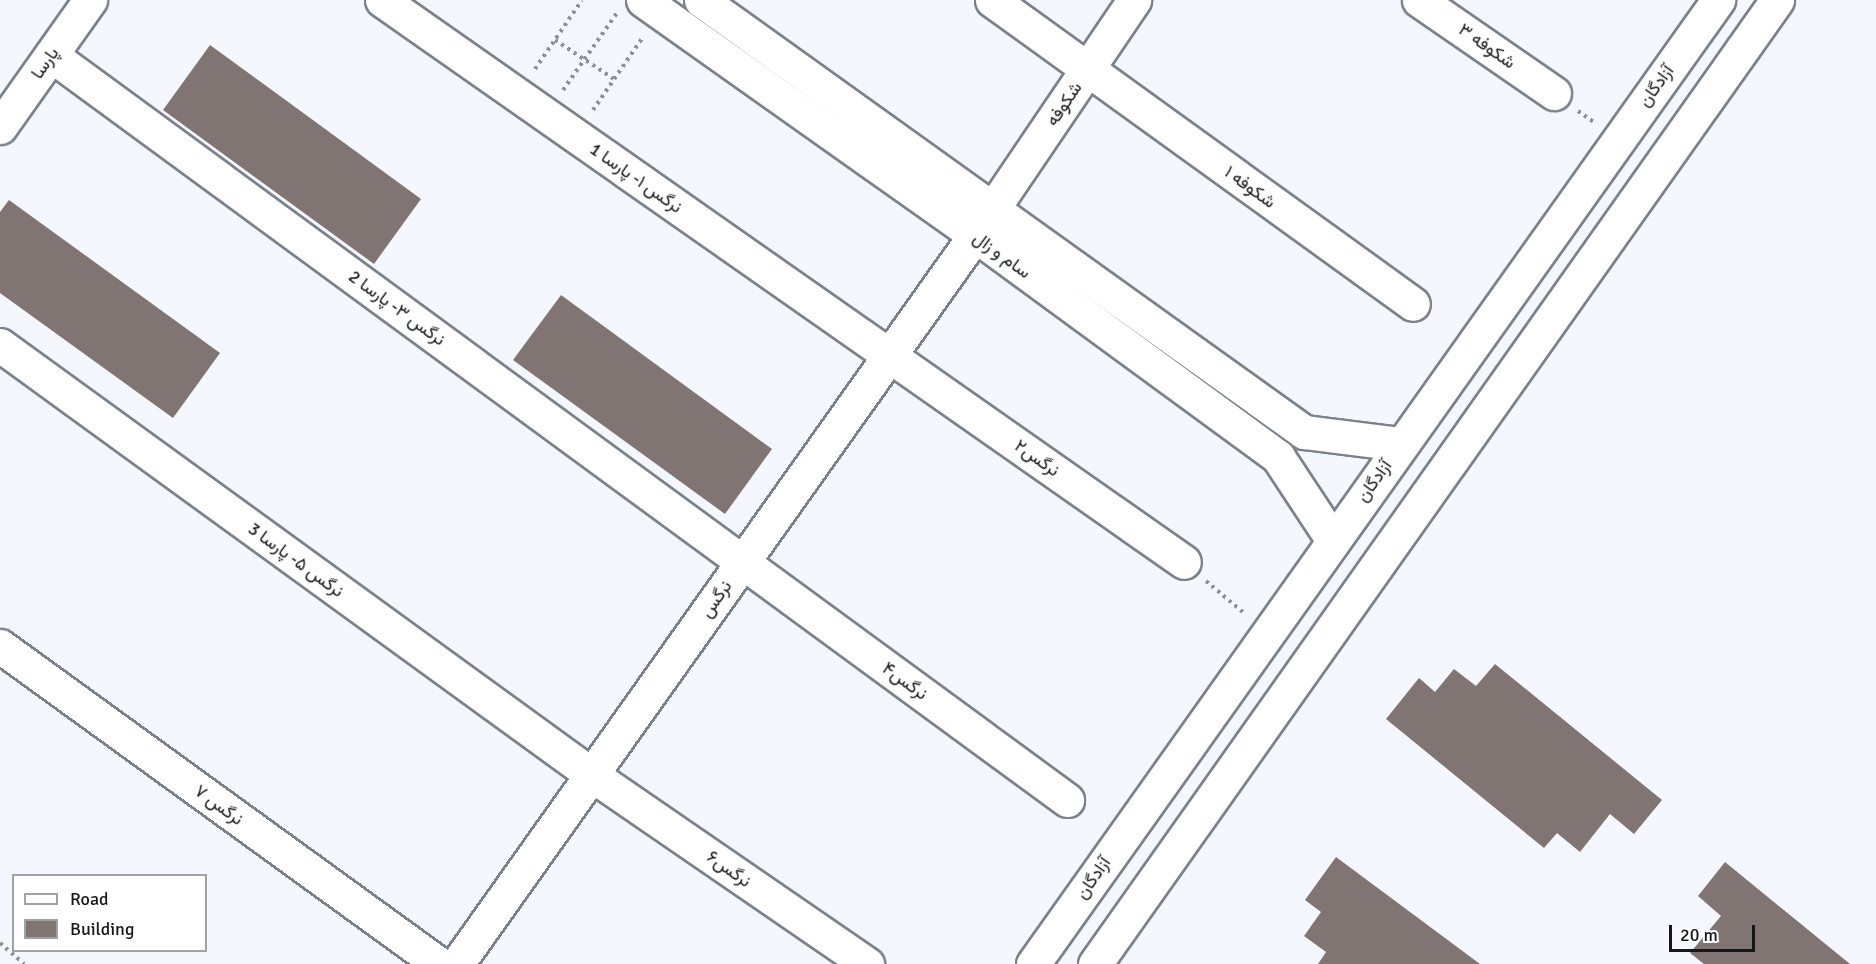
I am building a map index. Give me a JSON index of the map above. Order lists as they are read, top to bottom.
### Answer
{
  "streets": {
    "street": [
      "شکوفه ۳",
      "پارسا",
      "آزادگان",
      "شکوفه",
      "نرگس ۱- پارسا 1",
      "شکوفه ۱",
      "سام و زال",
      "نرگس ۳- پارسا 2",
      "نرگس۲",
      "نرگس ۵- پارسا 3",
      "نرگس",
      "نرگس۴",
      "نرگس ۷",
      "نرگس۶"
    ]
  },
  "crossings": [
    ["پارسا", "نرگس ۳- پارسا 2"],
    ["آزادگان", "سام و زال"],
    ["شکوفه", "شکوفه ۱"],
    ["شکوفه", "سام و زال"],
    ["شکوفه", "نرگس"],
    ["نرگس ۱- پارسا 1", "نرگس۲"],
    ["نرگس ۱- پارسا 1", "نرگس"],
    ["سام و زال", "نرگس"],
    ["نرگس ۳- پارسا 2", "نرگس"],
    ["نرگس ۳- پارسا 2", "نرگس۴"],
    ["نرگس۲", "نرگس"],
    ["نرگس ۵- پارسا 3", "نرگس"],
    ["نرگس ۵- پارسا 3", "نرگس۶"],
    ["نرگس", "نرگس۴"],
    ["نرگس", "نرگس۶"]
  ],
  "legend": ["Road", "Building"],
  "scale_bar": "20 m"
}
